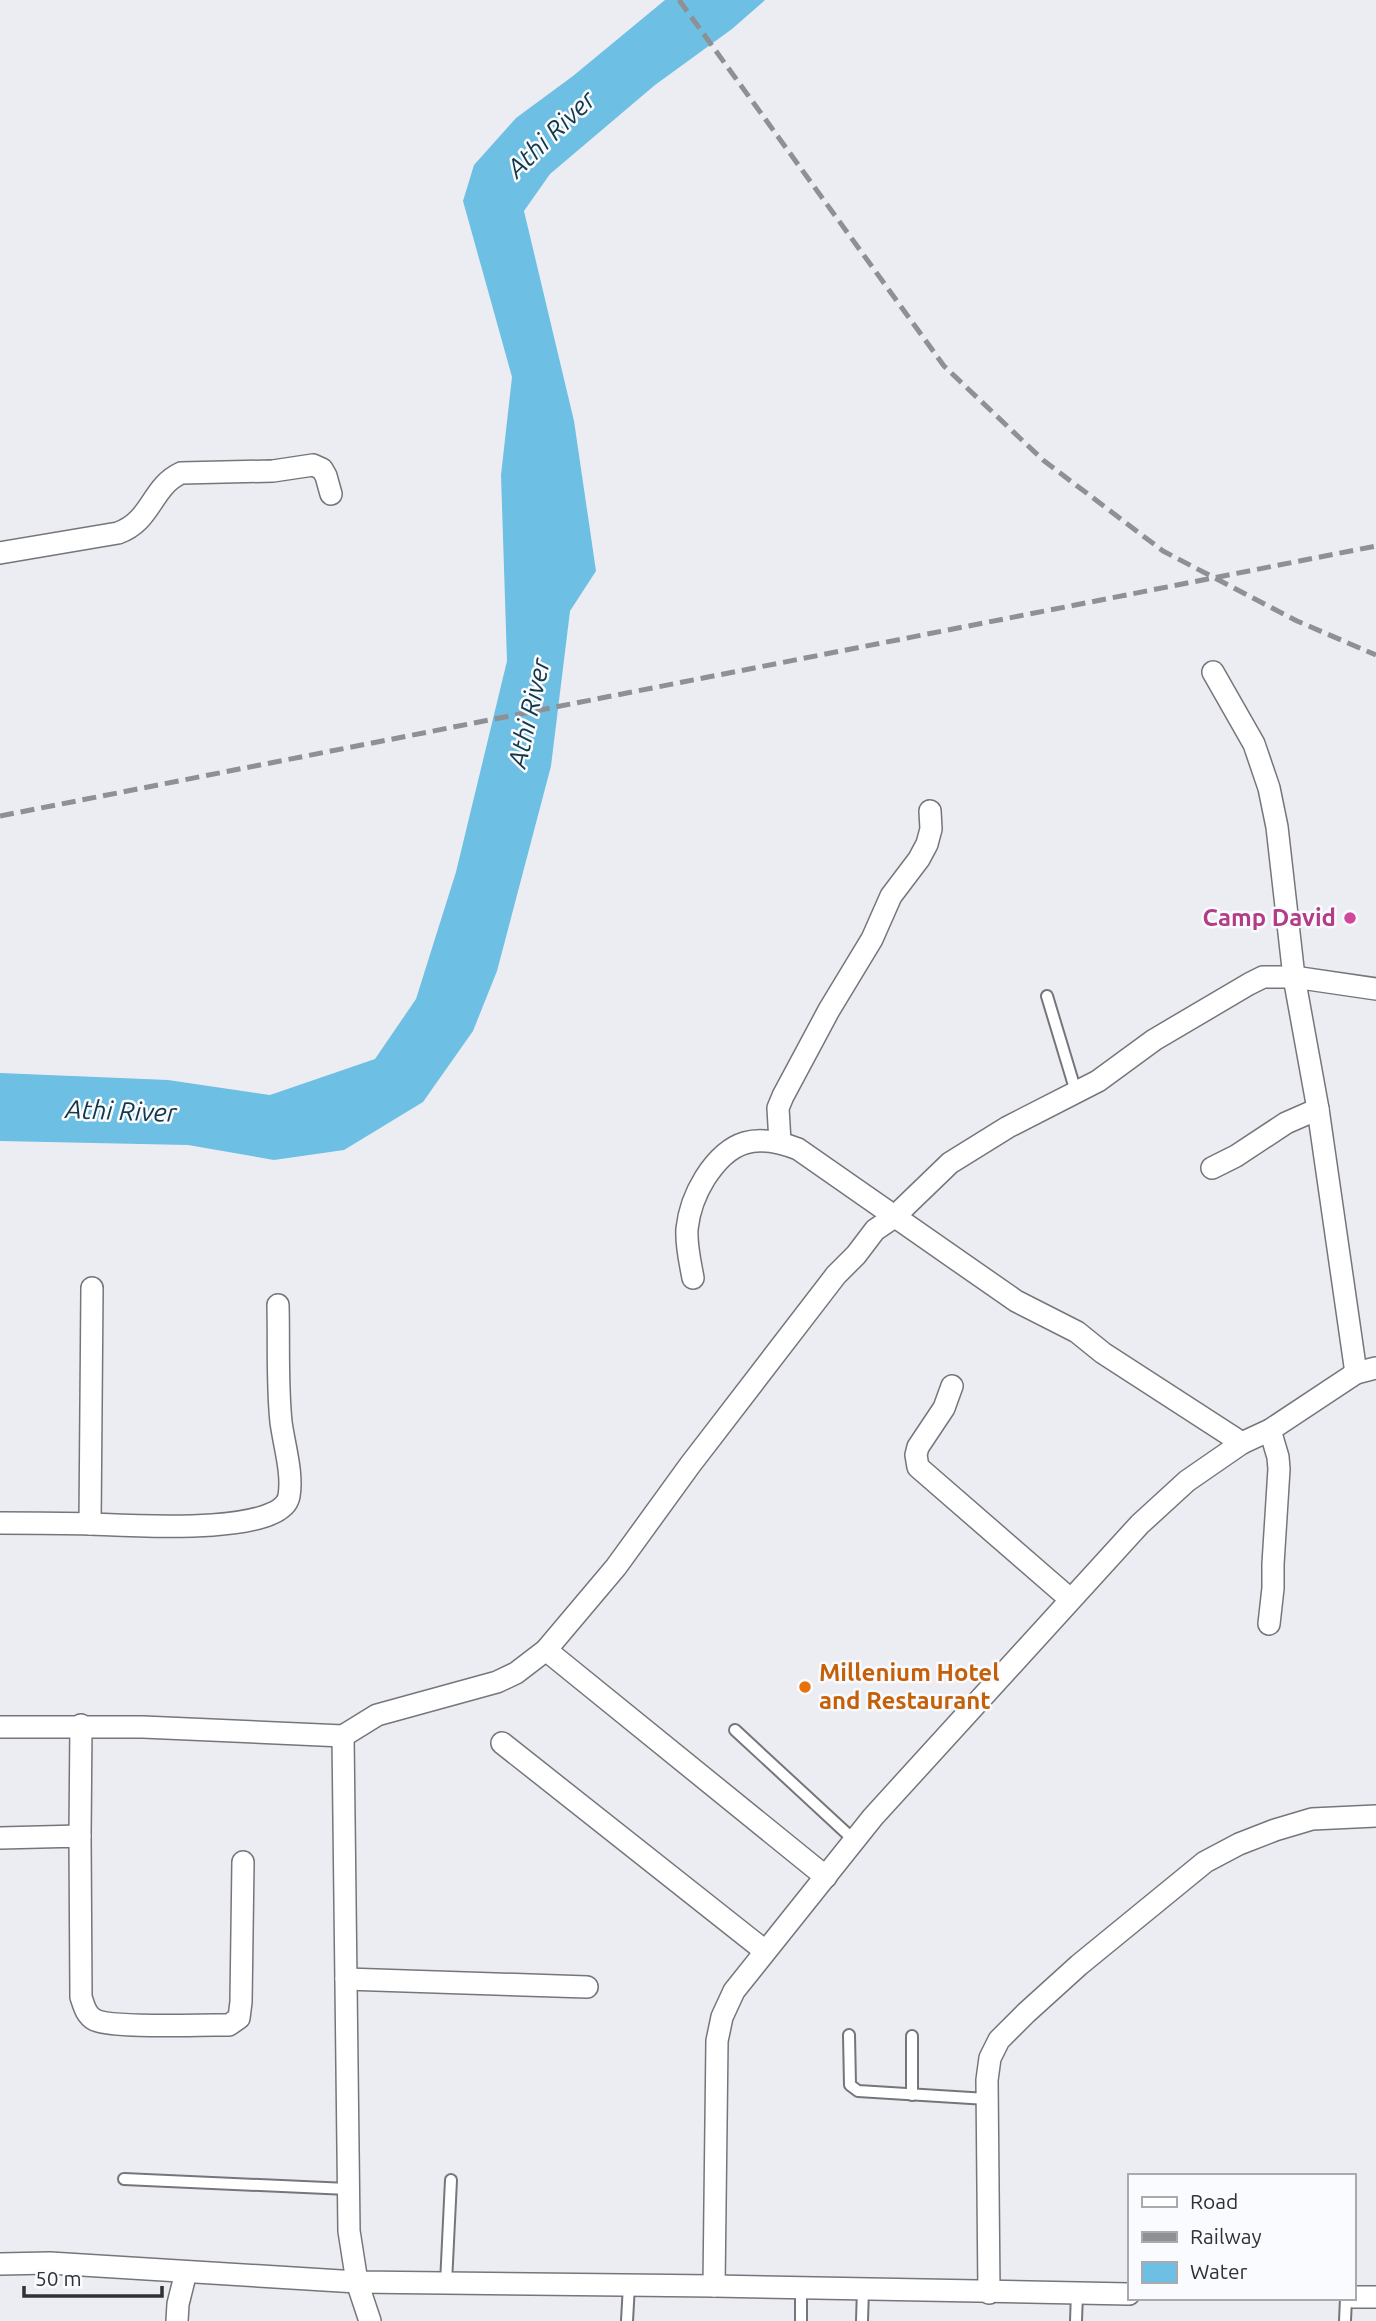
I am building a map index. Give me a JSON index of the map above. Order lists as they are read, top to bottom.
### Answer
{
  "water": ["Athi River"],
  "places": ["Camp David", "Millenium Hotel and Restaurant"],
  "legend": ["Road", "Railway", "Water"],
  "scale_bar": "50 m"
}
